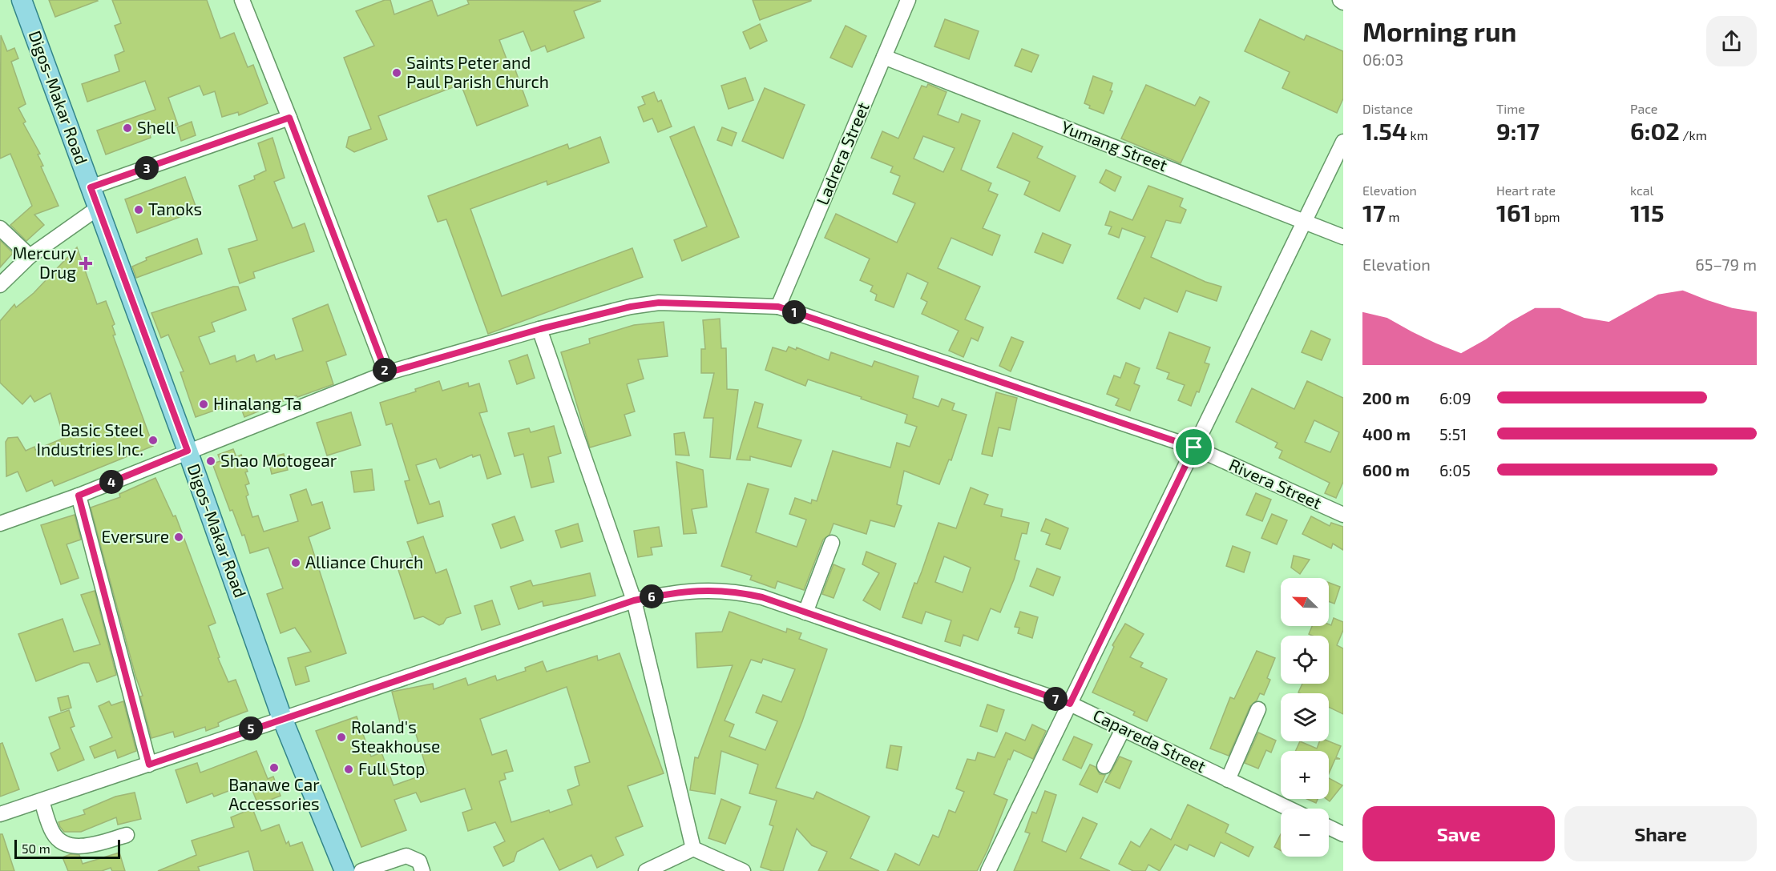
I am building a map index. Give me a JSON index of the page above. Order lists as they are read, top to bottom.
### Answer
{
  "streets": {
    "main road": ["Digos-Makar Road"],
    "street": [
      "Yumang Street",
      "Ladrera Street",
      "Rivera Street",
      "Capareda Street"
    ]
  },
  "crossings": [
    ["Digos-Makar Road", "Rivera Street"],
    ["Digos-Makar Road", "Capareda Street"],
    ["Yumang Street", "Ladrera Street"],
    ["Ladrera Street", "Rivera Street"]
  ],
  "places": {
    "other": [
      "Saints Peter and Paul Parish Church",
      "Shell",
      "Tanoks",
      "Hinalang Ta",
      "Basic Steel Industries Inc.",
      "Shao Motogear",
      "Eversure",
      "Alliance Church",
      "Roland's Steakhouse",
      "Banawe Car Accessories",
      "Full Stop"
    ],
    "health": ["Mercury Drug"]
  },
  "scale_bar": "50 m",
  "north": "top left",
  "page": {
    "heading": ["Morning run", "06:03"],
    "stats": [
      ["Distance", "1.54 km"],
      ["Time", "9:17"],
      ["Pace", "6:02 /km"],
      ["Elevation", "17 m"],
      ["Heart rate", "161 bpm"],
      ["kcal", "115"]
    ],
    "pins": [
      "3",
      "1",
      "2",
      "4",
      "6",
      "7",
      "5"
    ],
    "chart": ["Elevation", "65–79 m"],
    "list": [
      {
        "name": "200 m",
        "note": "6:09"
      },
      {
        "name": "400 m",
        "note": "5:51"
      },
      {
        "name": "600 m",
        "note": "6:05"
      }
    ],
    "map_buttons": ["+", "−"],
    "buttons": ["Save", "Share"],
    "scale": "50 m"
  }
}
